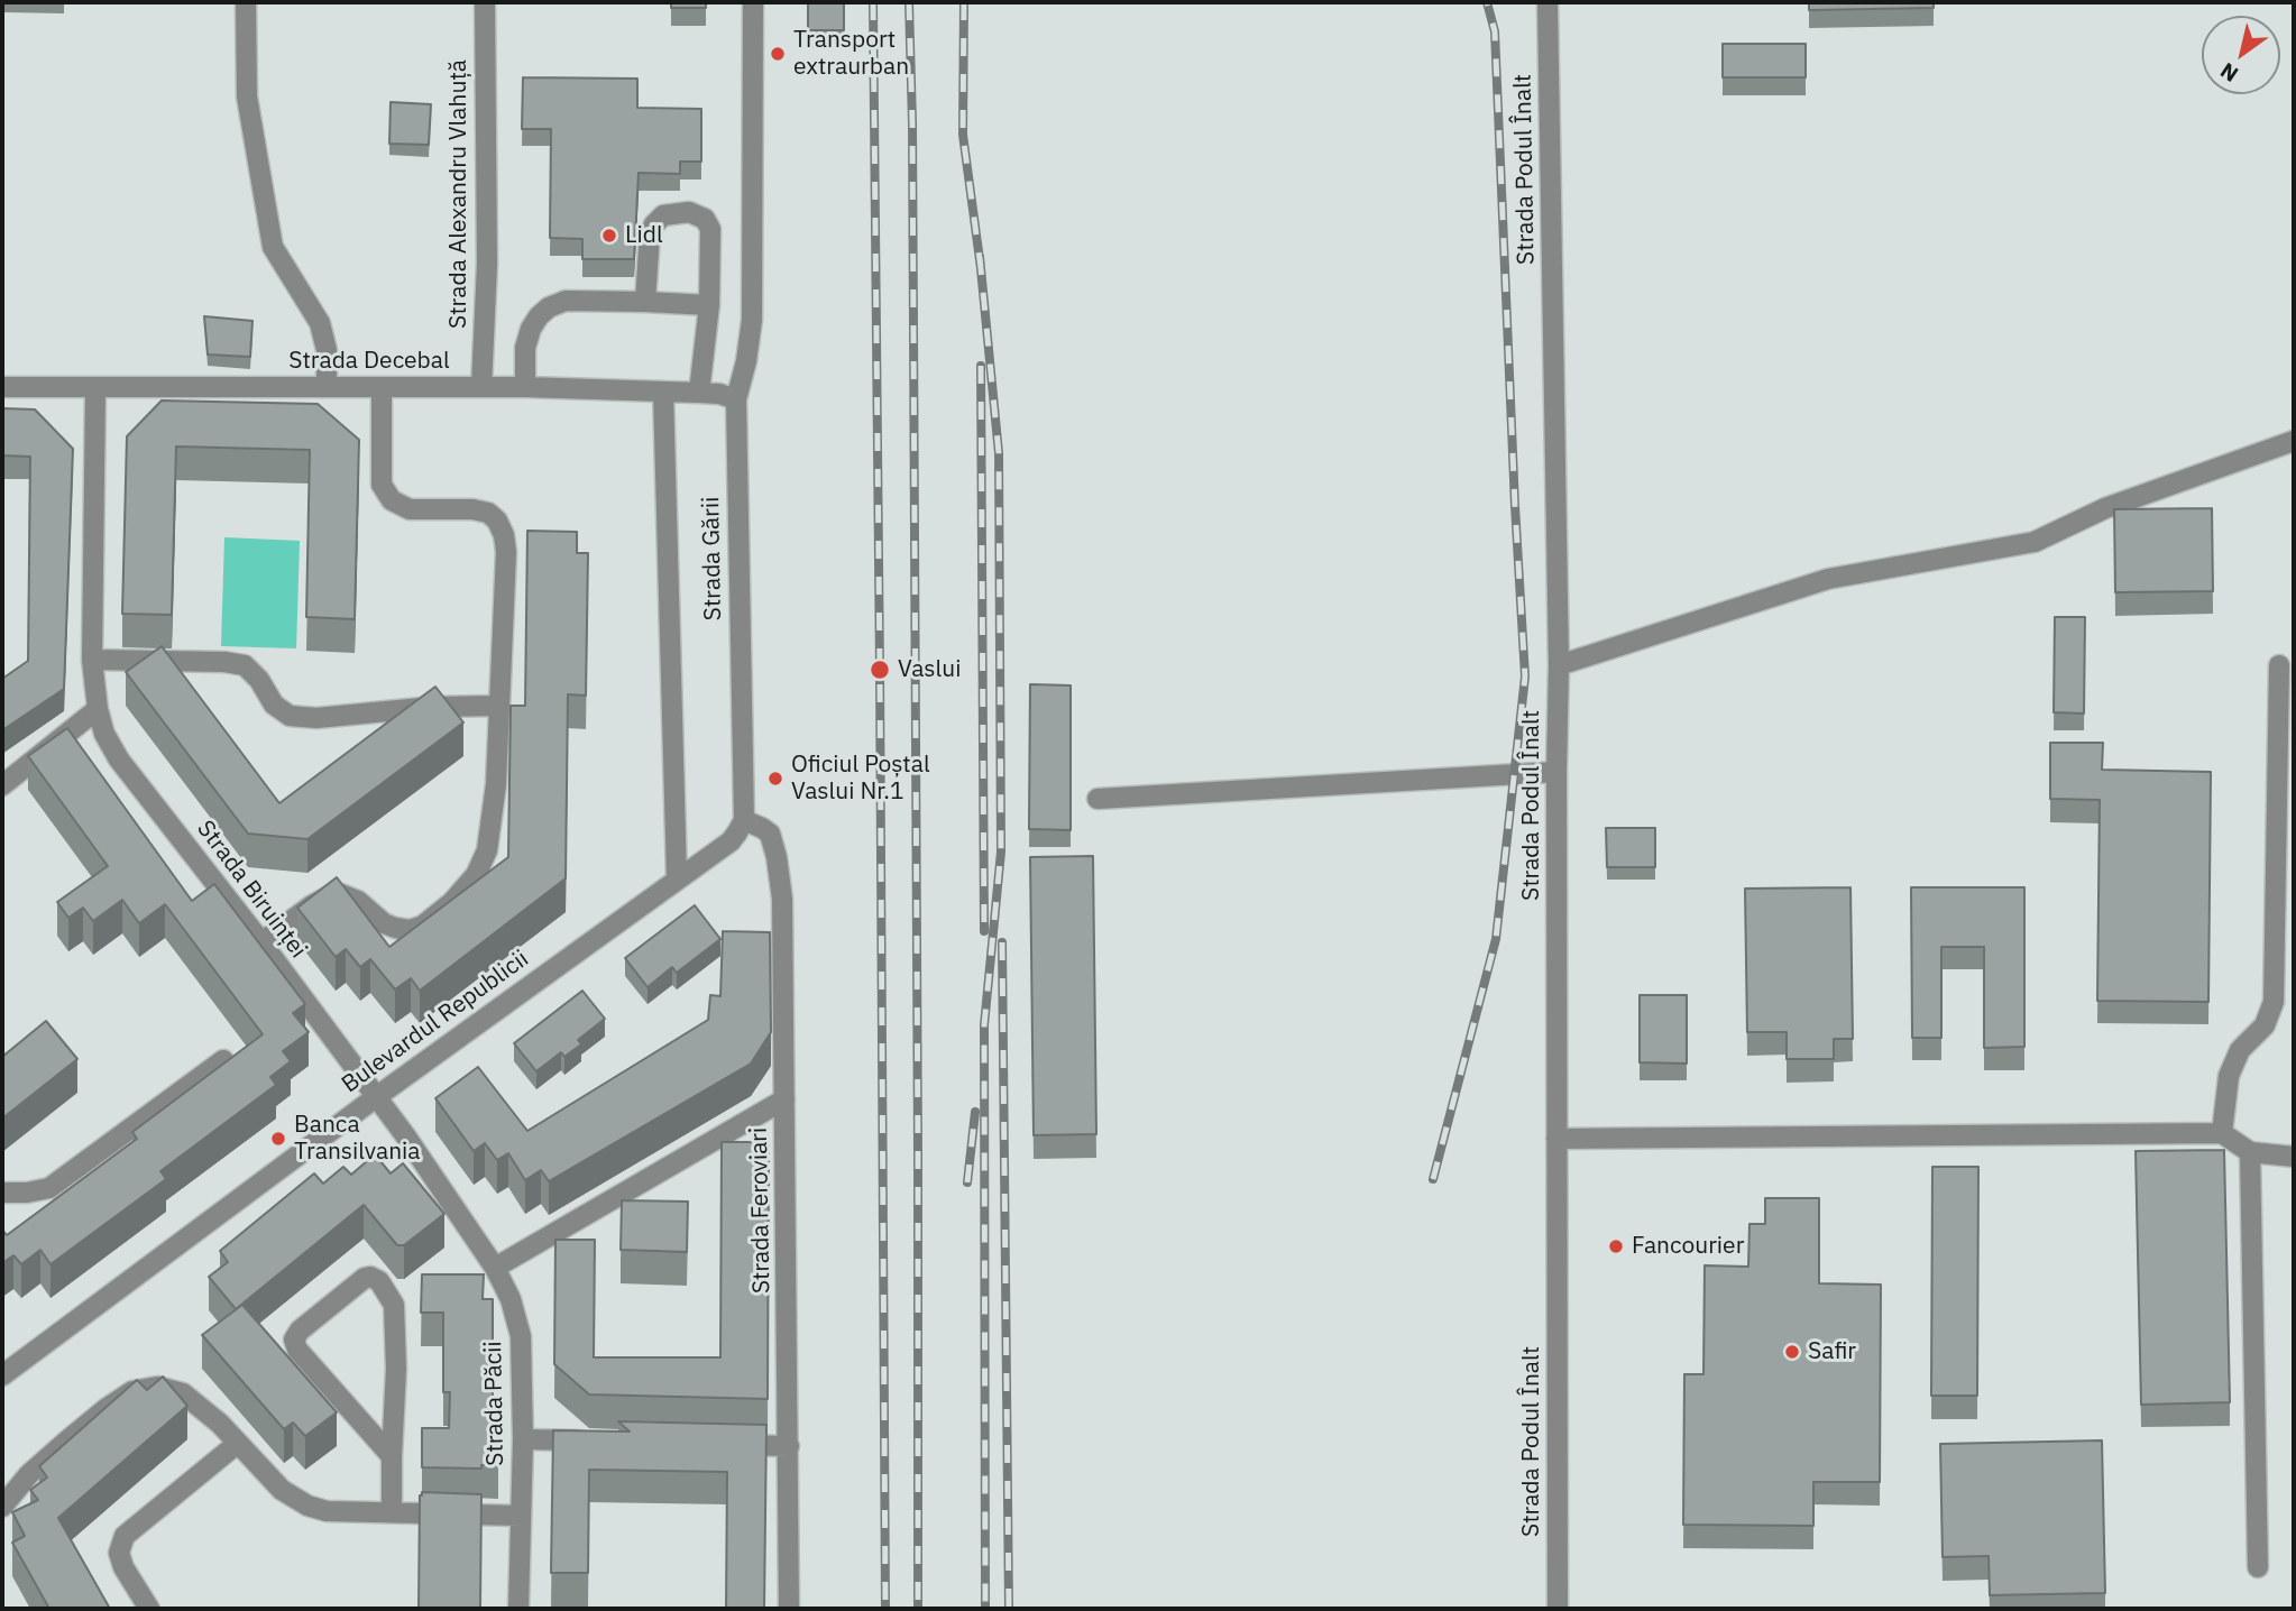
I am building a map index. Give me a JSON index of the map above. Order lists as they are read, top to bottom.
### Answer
{
  "streets": {
    "street": [
      "Strada Podul Înalt",
      "Strada Alexandru Vlahuță",
      "Strada Decebal",
      "Strada Gării",
      "Strada Biruinței",
      "Bulevardul Republicii",
      "Strada Feroviari",
      "Strada Păcii"
    ]
  },
  "crossings": [
    ["Strada Alexandru Vlahuță", "Strada Decebal"],
    ["Strada Decebal", "Strada Gării"],
    ["Strada Decebal", "Strada Biruinței"],
    ["Strada Gării", "Bulevardul Republicii"],
    ["Strada Biruinței", "Bulevardul Republicii"],
    ["Strada Biruinței", "Strada Păcii"],
    ["Bulevardul Republicii", "Strada Păcii"],
    ["Strada Feroviari", "Strada Păcii"]
  ],
  "places": [
    "Transport extraurban",
    "Lidl",
    "Vaslui",
    "Oficiul Poștal Vaslui Nr.1",
    "Banca Transilvania",
    "Fancourier",
    "Safir"
  ],
  "north": "bottom left"
}
